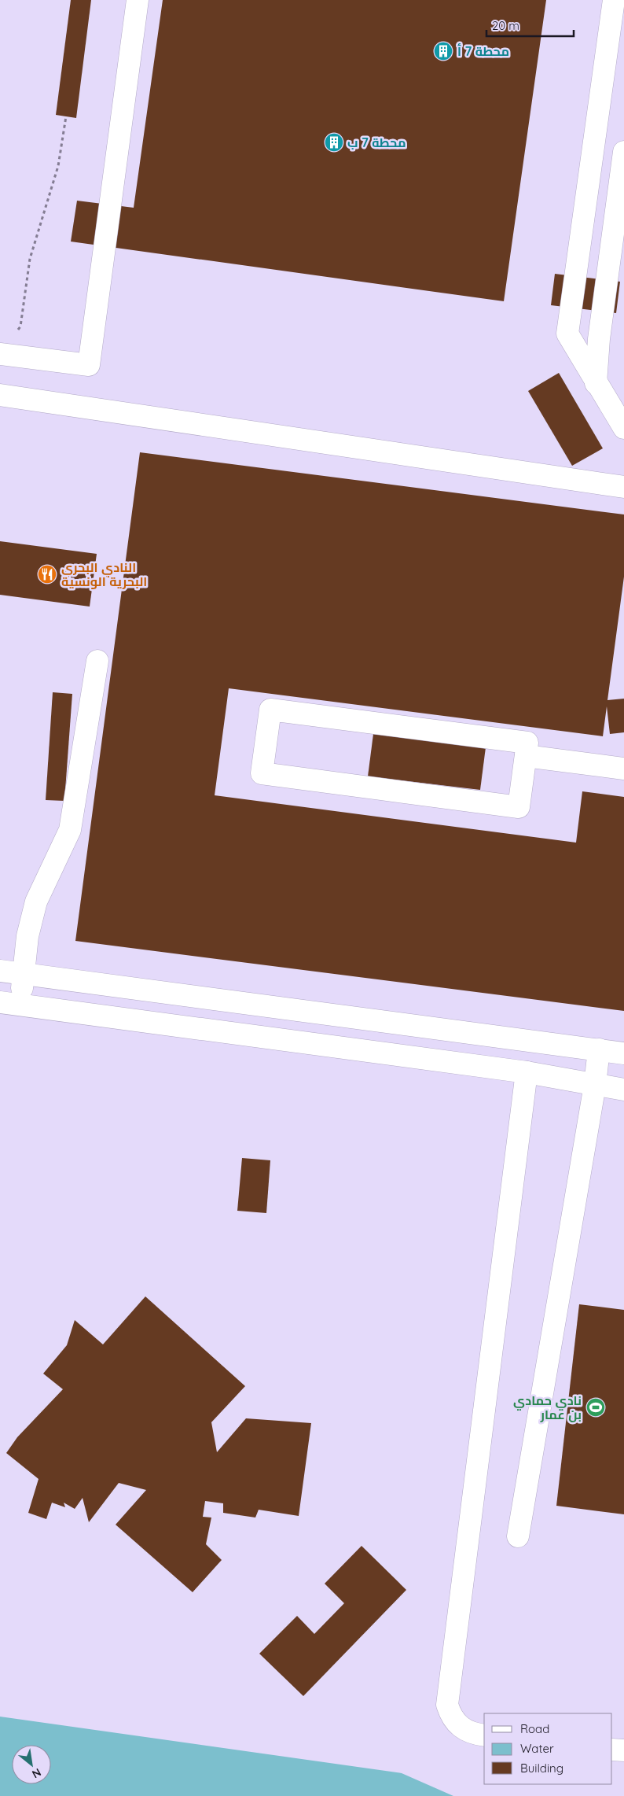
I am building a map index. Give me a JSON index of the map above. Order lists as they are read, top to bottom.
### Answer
{
  "places": {
    "building": ["محطة 7 أ", "محطة 7 ب"],
    "restaurant": ["النادي البحري البحرية الونسية"],
    "sports": ["نادي حمادي بن عمار"]
  },
  "legend": ["Road", "Water", "Building"],
  "scale_bar": "20 m",
  "north": "bottom right"
}
